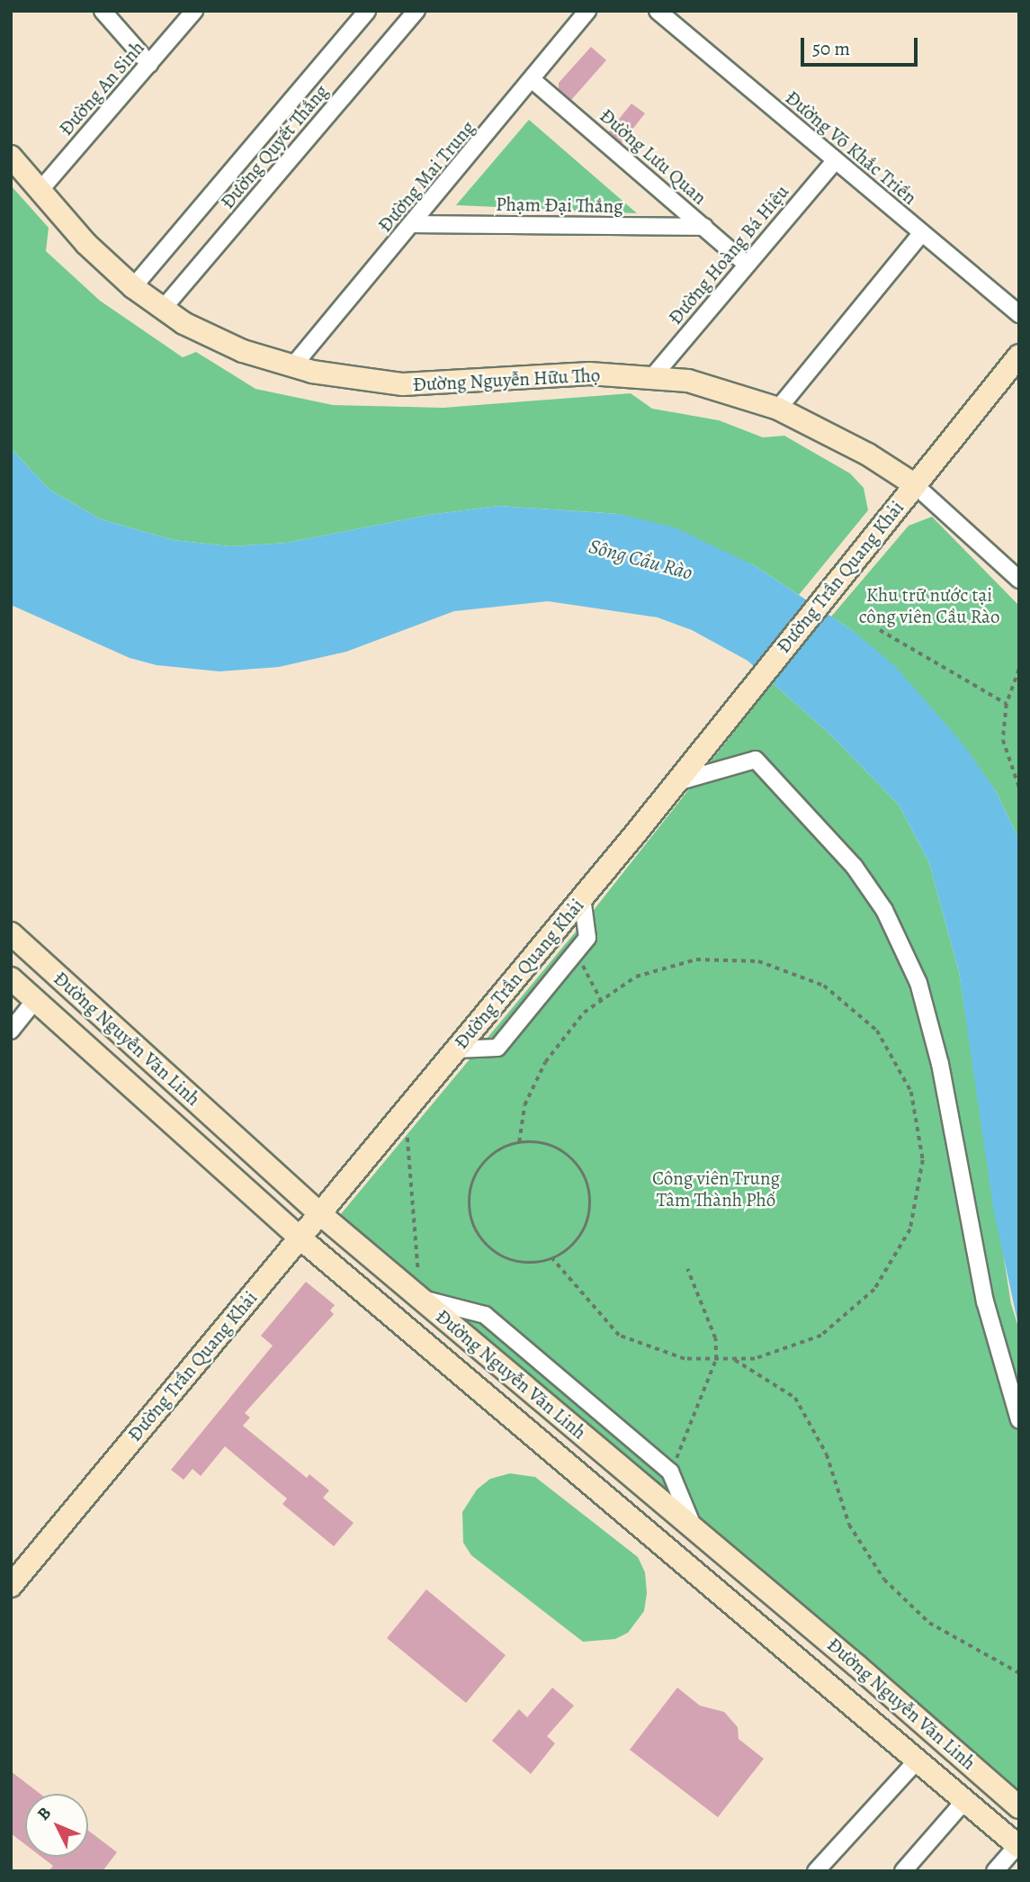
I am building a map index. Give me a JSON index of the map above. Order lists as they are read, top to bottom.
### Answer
{
  "streets": {
    "street": [
      "Đường An Sinh",
      "Đường Quyết Thắng",
      "Đường Võ Khắc Triển",
      "Đường Lưu Quan",
      "Đường Mai Trung",
      "Phạm Đại Thắng",
      "Đường Hoàng Bá Hiệu",
      "Đường Nguyễn Hữu Thọ",
      "Đường Trần Quang Khải",
      "Đường Nguyễn Văn Linh"
    ]
  },
  "crossings": [
    ["Đường An Sinh", "Đường Nguyễn Hữu Thọ"],
    ["Đường Quyết Thắng", "Đường Nguyễn Hữu Thọ"],
    ["Đường Võ Khắc Triển", "Đường Hoàng Bá Hiệu"],
    ["Đường Lưu Quan", "Đường Mai Trung"],
    ["Đường Lưu Quan", "Phạm Đại Thắng"],
    ["Đường Lưu Quan", "Đường Hoàng Bá Hiệu"],
    ["Đường Mai Trung", "Phạm Đại Thắng"],
    ["Đường Mai Trung", "Đường Nguyễn Hữu Thọ"],
    ["Đường Hoàng Bá Hiệu", "Đường Nguyễn Hữu Thọ"],
    ["Đường Nguyễn Hữu Thọ", "Đường Trần Quang Khải"],
    ["Đường Trần Quang Khải", "Đường Nguyễn Văn Linh"]
  ],
  "water": ["Sông Cầu Rào"],
  "parks": ["Khu trữ nước tại công viên Cầu Rào", "Công viên Trung Tâm Thành Phố"],
  "scale_bar": "50 m",
  "north": "top left"
}
